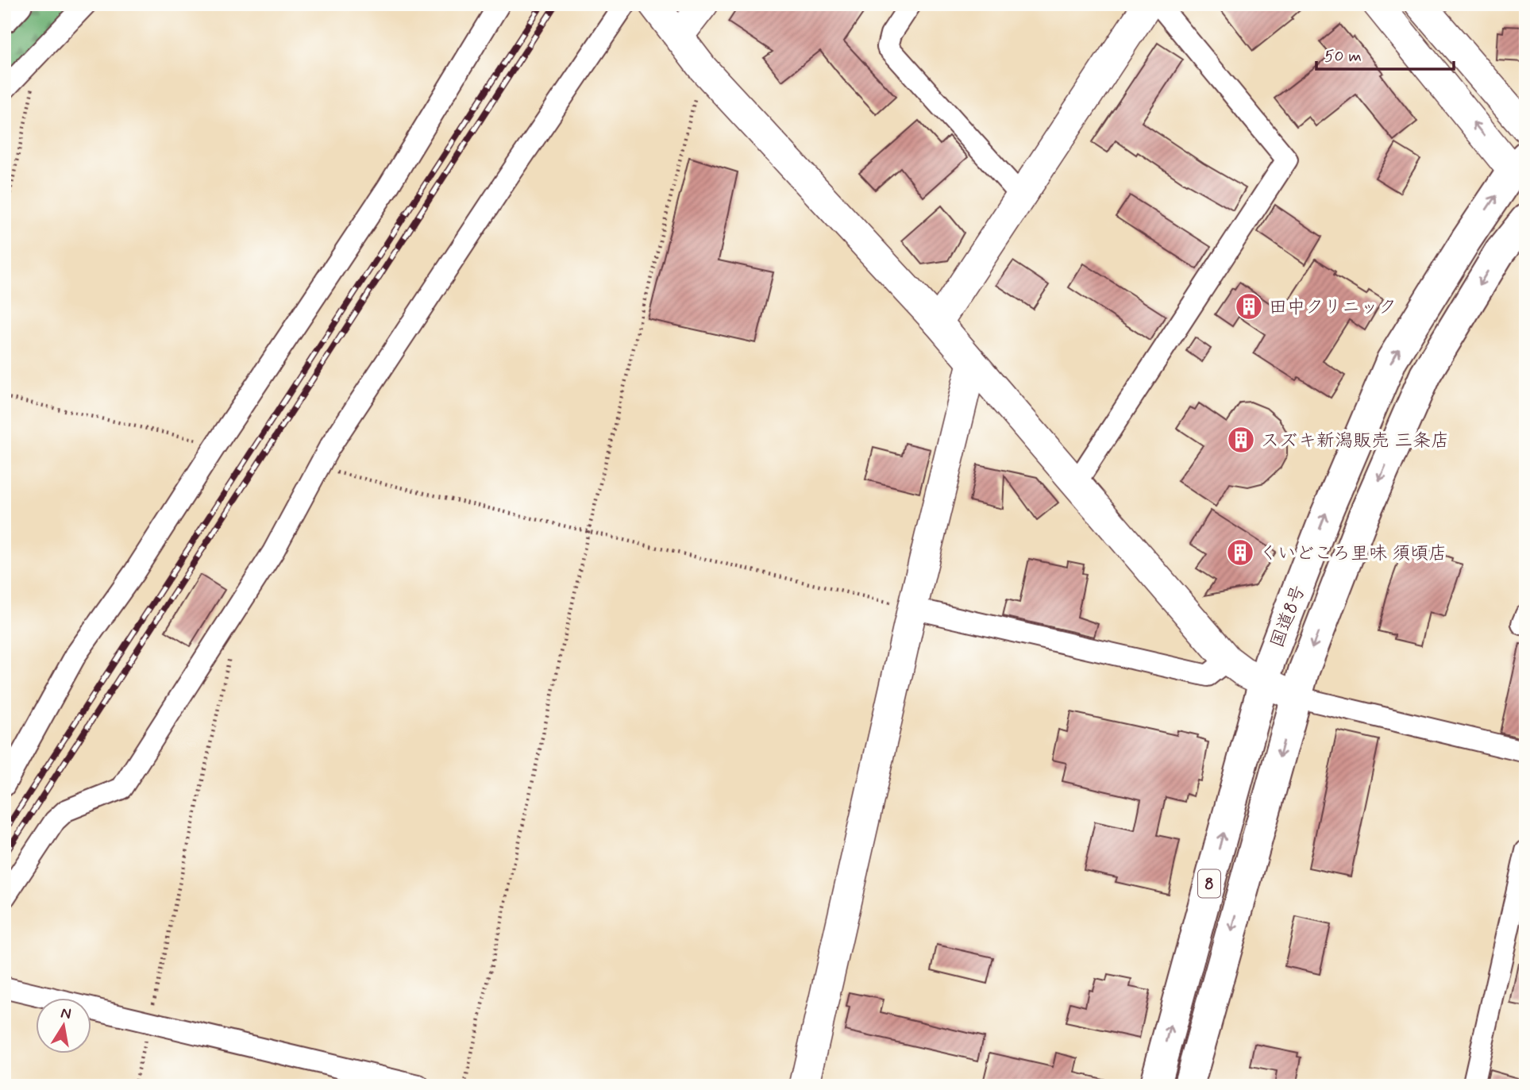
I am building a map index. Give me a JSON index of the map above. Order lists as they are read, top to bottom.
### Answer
{
  "streets": {
    "highway": ["国道8号", "8"]
  },
  "places": {
    "building": ["田中クリニック", "スズキ新潟販売 三条店", "くいどころ里味 須頃店"]
  },
  "scale_bar": "50 m",
  "north": "top"
}
